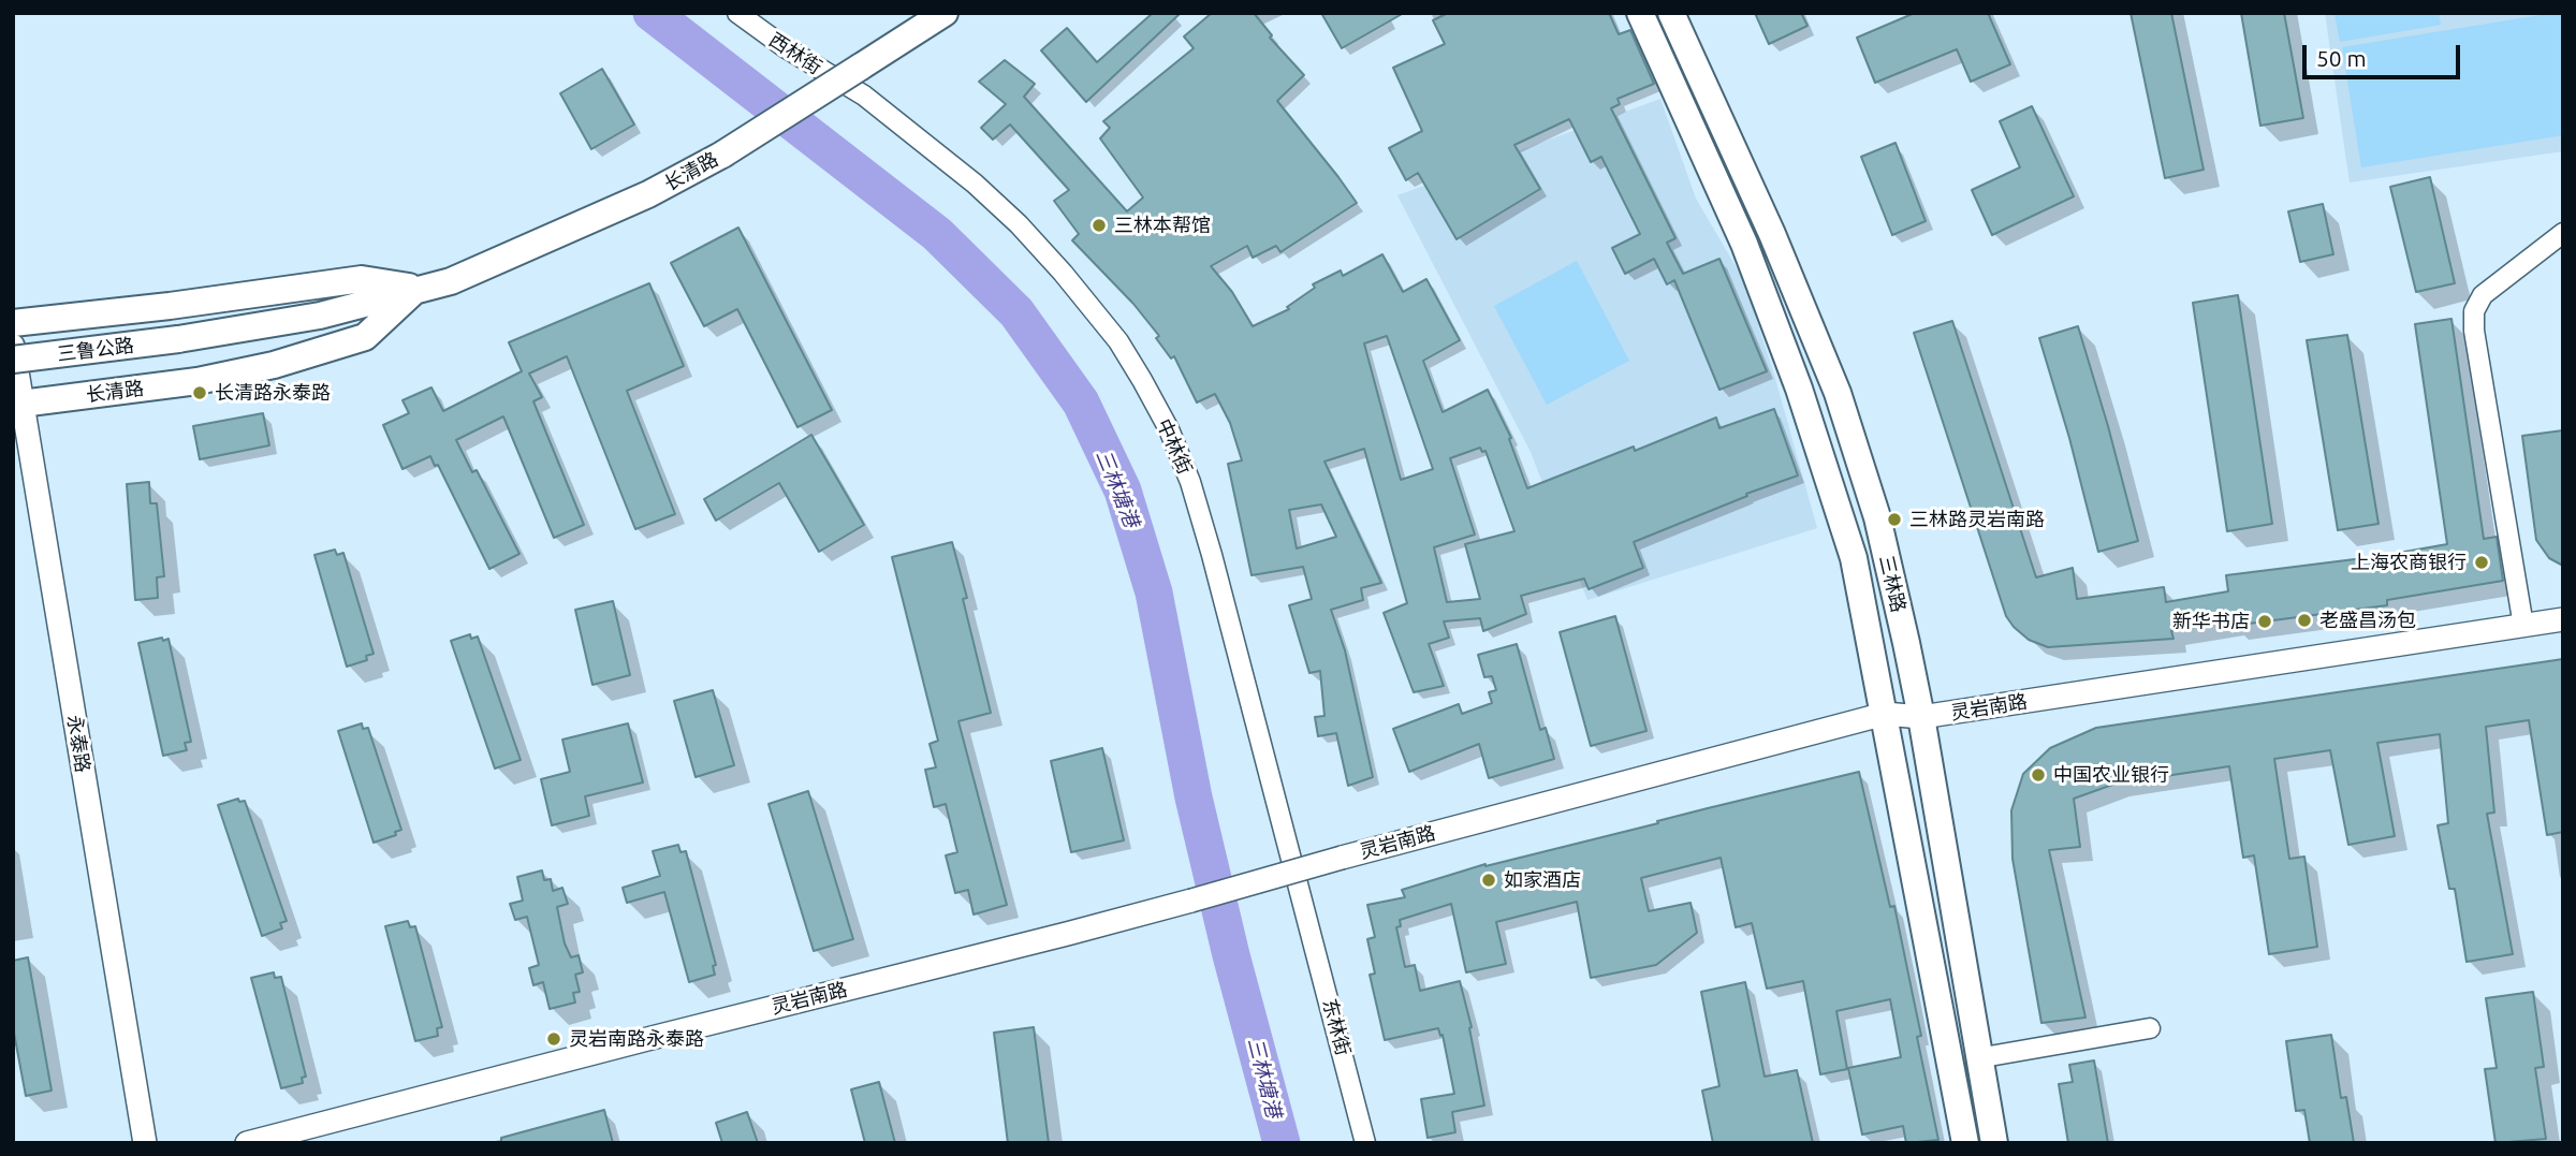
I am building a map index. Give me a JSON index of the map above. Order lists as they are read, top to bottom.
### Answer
{
  "streets": {
    "main road": ["长清路", "三鲁公路", "三林路"],
    "street": [
      "西林街",
      "中林街",
      "灵岩南路",
      "永泰路",
      "东林街"
    ]
  },
  "crossings": [
    ["西林街", "长清路"],
    ["西林街", "中林街"],
    ["长清路", "三鲁公路"],
    ["长清路", "中林街"],
    ["长清路", "永泰路"],
    ["中林街", "东林街"],
    ["三林路", "灵岩南路"]
  ],
  "water": ["三林塘港"],
  "places": [
    "三林本帮馆",
    "长清路永泰路",
    "三林路灵岩南路",
    "上海农商银行",
    "老盛昌汤包",
    "新华书店",
    "中国农业银行",
    "如家酒店",
    "灵岩南路永泰路"
  ],
  "scale_bar": "50 m"
}
